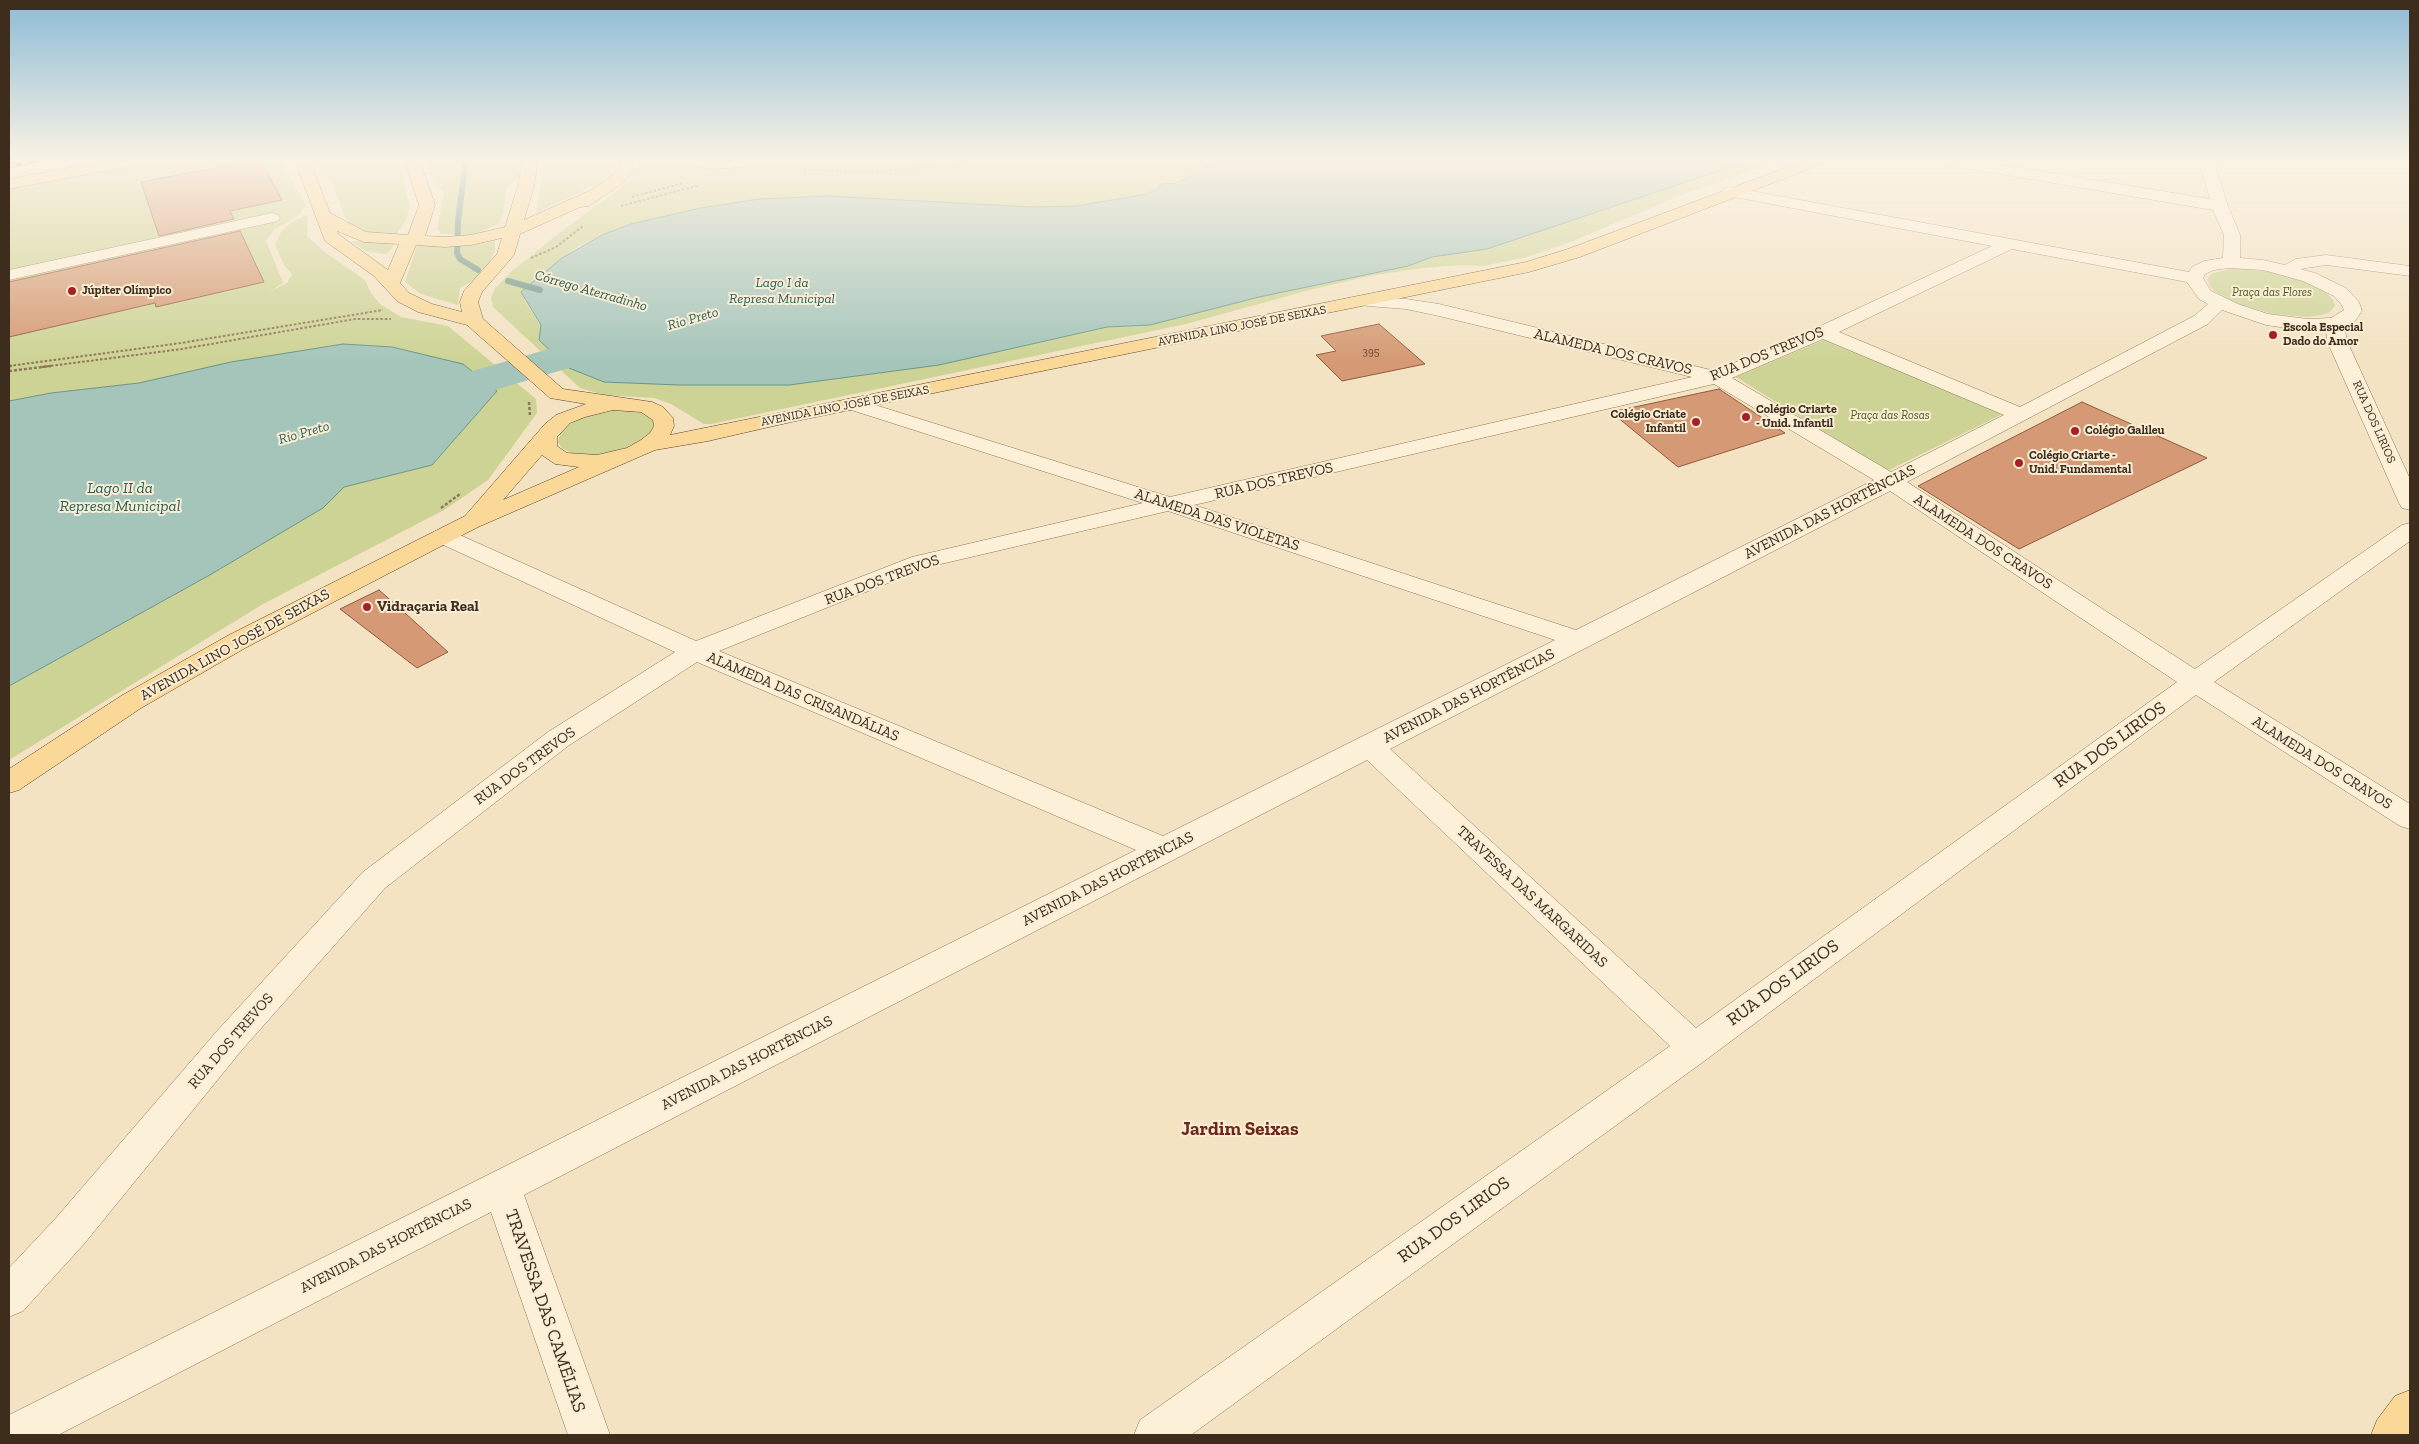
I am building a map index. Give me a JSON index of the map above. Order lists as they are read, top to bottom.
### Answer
{
  "streets": {
    "main road": ["AVENIDA LINO JOSÉ DE SEIXAS"],
    "street": [
      "ALAMEDA DOS CRAVOS",
      "RUA DOS TREVOS",
      "RUA DOS LIRIOS",
      "AVENIDA DAS HORTÊNCIAS",
      "ALAMEDA DAS VIOLETAS",
      "ALAMEDA DAS CRISANDÁLIAS",
      "TRAVESSA DAS MARGARIDAS",
      "TRAVESSA DAS CAMÉLIAS"
    ]
  },
  "crossings": [
    ["AVENIDA LINO JOSÉ DE SEIXAS", "ALAMEDA DOS CRAVOS"],
    ["AVENIDA LINO JOSÉ DE SEIXAS", "ALAMEDA DAS VIOLETAS"],
    ["AVENIDA LINO JOSÉ DE SEIXAS", "ALAMEDA DAS CRISANDÁLIAS"],
    ["ALAMEDA DOS CRAVOS", "RUA DOS TREVOS"],
    ["ALAMEDA DOS CRAVOS", "RUA DOS LIRIOS"],
    ["ALAMEDA DOS CRAVOS", "AVENIDA DAS HORTÊNCIAS"],
    ["RUA DOS TREVOS", "ALAMEDA DAS VIOLETAS"],
    ["RUA DOS TREVOS", "ALAMEDA DAS CRISANDÁLIAS"],
    ["RUA DOS LIRIOS", "TRAVESSA DAS MARGARIDAS"],
    ["AVENIDA DAS HORTÊNCIAS", "ALAMEDA DAS VIOLETAS"],
    ["AVENIDA DAS HORTÊNCIAS", "ALAMEDA DAS CRISANDÁLIAS"],
    ["AVENIDA DAS HORTÊNCIAS", "TRAVESSA DAS MARGARIDAS"],
    ["AVENIDA DAS HORTÊNCIAS", "TRAVESSA DAS CAMÉLIAS"]
  ],
  "districts": ["Jardim Seixas"],
  "water": [
    "Lago I da Represa Municipal",
    "Córrego Aterradinho",
    "Rio Preto",
    "Lago II da Represa Municipal"
  ],
  "parks": ["Praça das Flores", "Praça das Rosas"],
  "places": [
    "Júpiter Olímpico",
    "Escola Especial Dado do Amor",
    "Colégio Criarte - Unid. Infantil",
    "Colégio Criate Infantil",
    "Colégio Galileu",
    "Colégio Criarte - Unid. Fundamental",
    "Vidraçaria Real"
  ],
  "house_numbers": ["395"]
}
